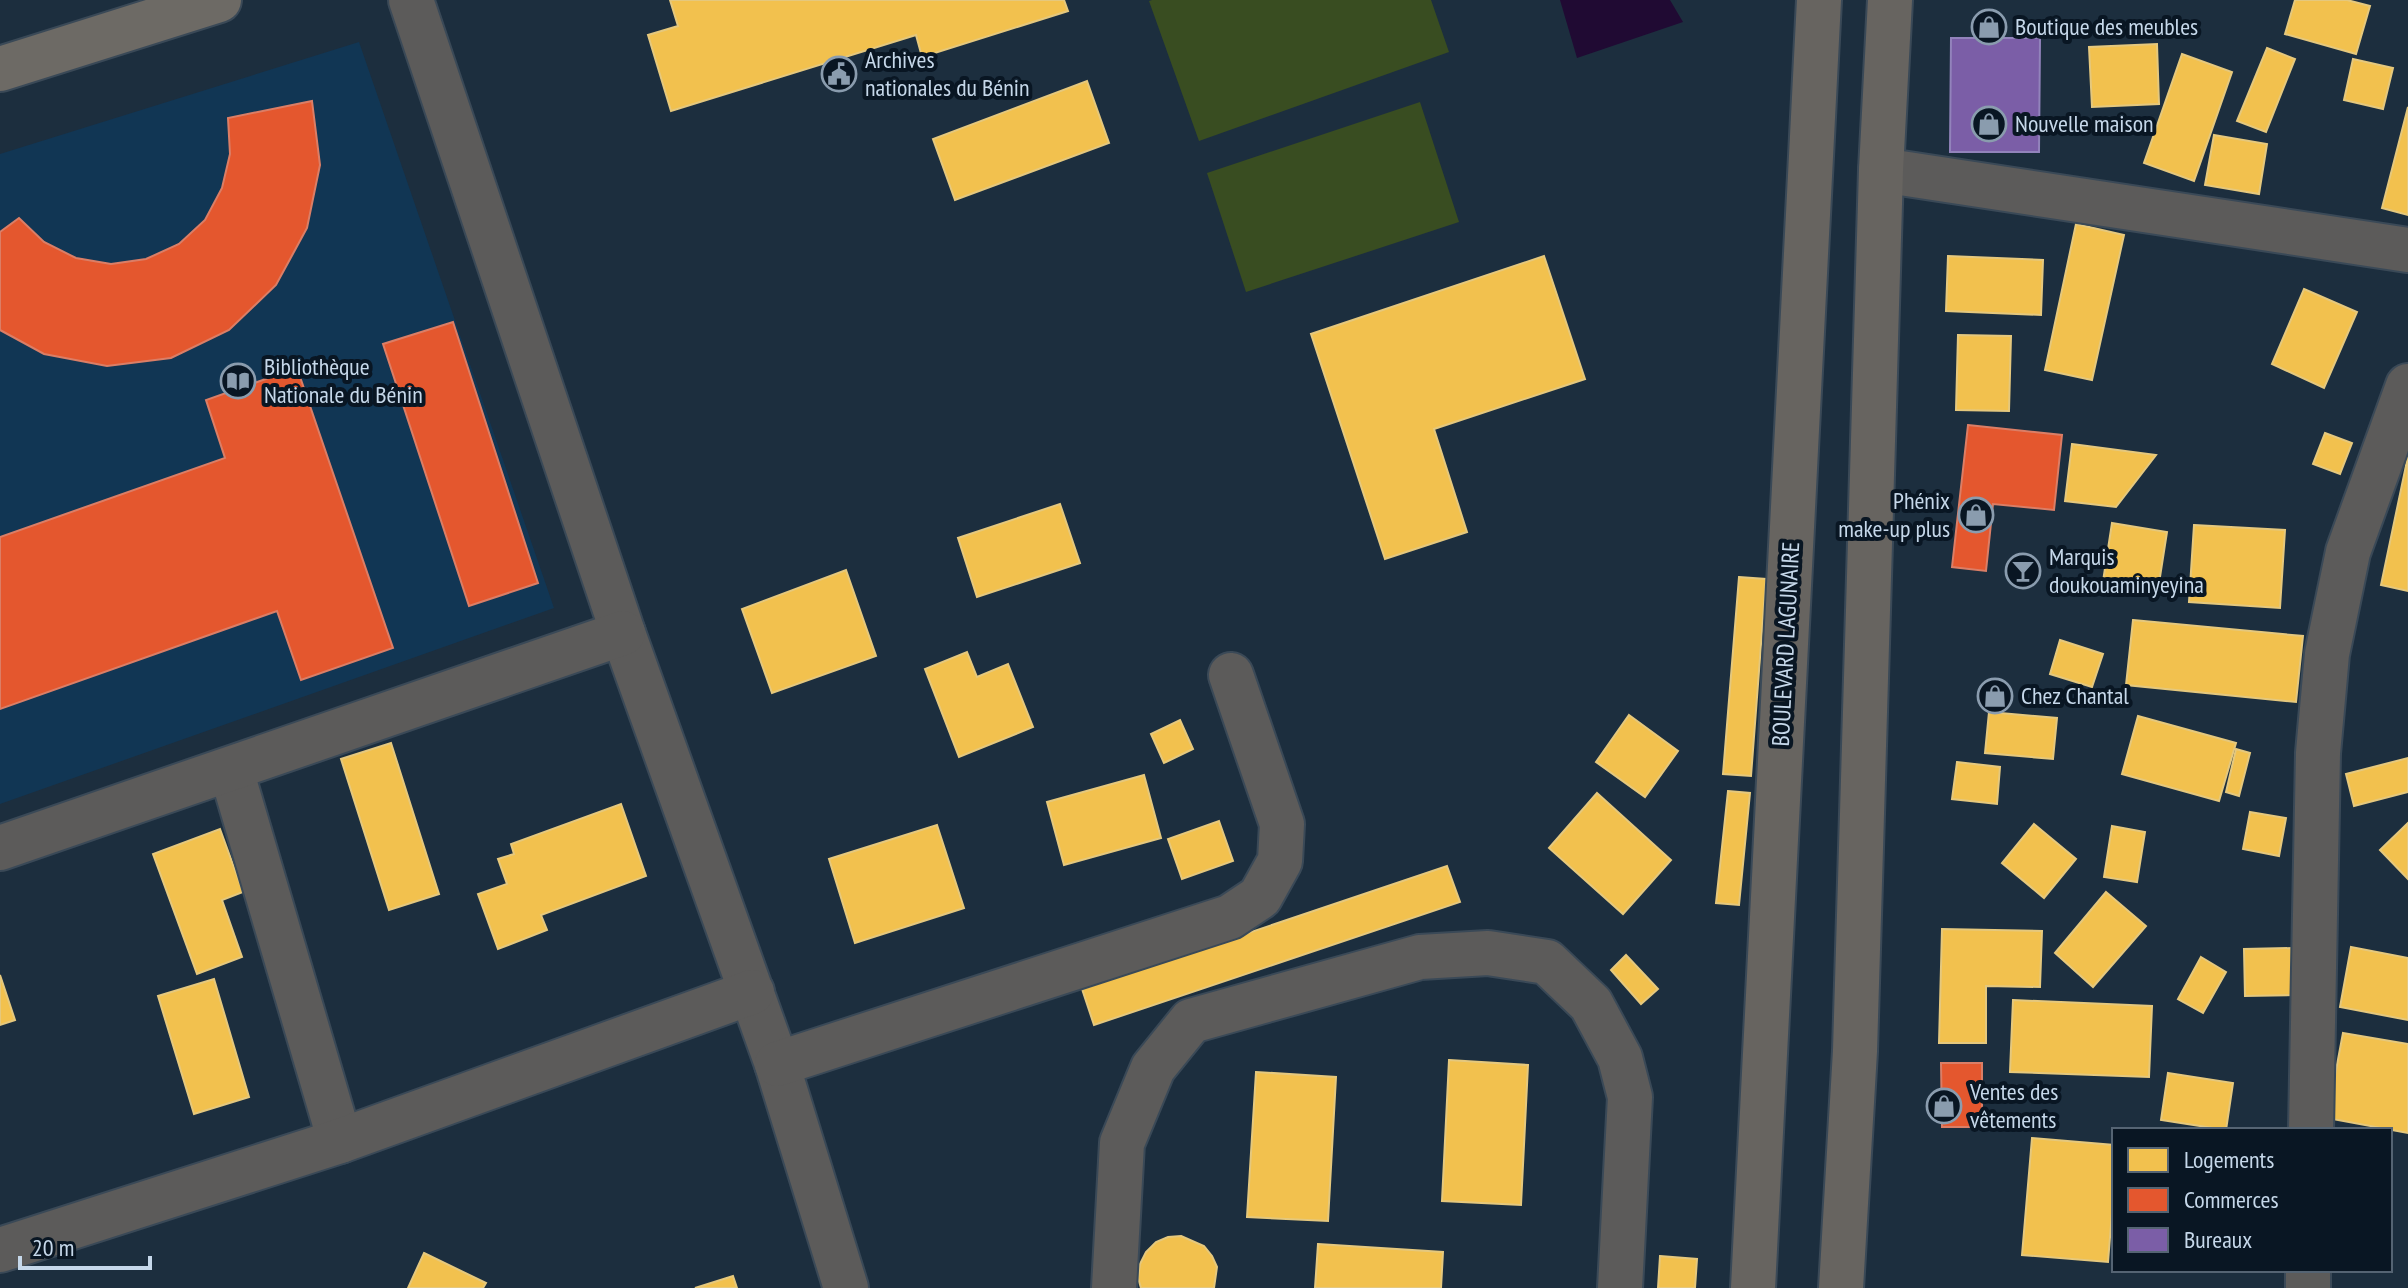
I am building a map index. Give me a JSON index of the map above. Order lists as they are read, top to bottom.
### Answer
{
  "streets": {
    "main road": ["BOULEVARD LAGUNAIRE"]
  },
  "places": {
    "shop": [
      "Boutique des meubles",
      "Nouvelle maison",
      "Phénix make-up plus",
      "Chez Chantal",
      "Ventes des vêtements"
    ],
    "public building": ["Archives nationales du Bénin"],
    "library": ["Bibliothèque Nationale du Bénin"],
    "bar": ["Marquis doukouaminyeyina"]
  },
  "legend": ["Logements", "Commerces", "Bureaux"],
  "scale_bar": "20 m"
}
